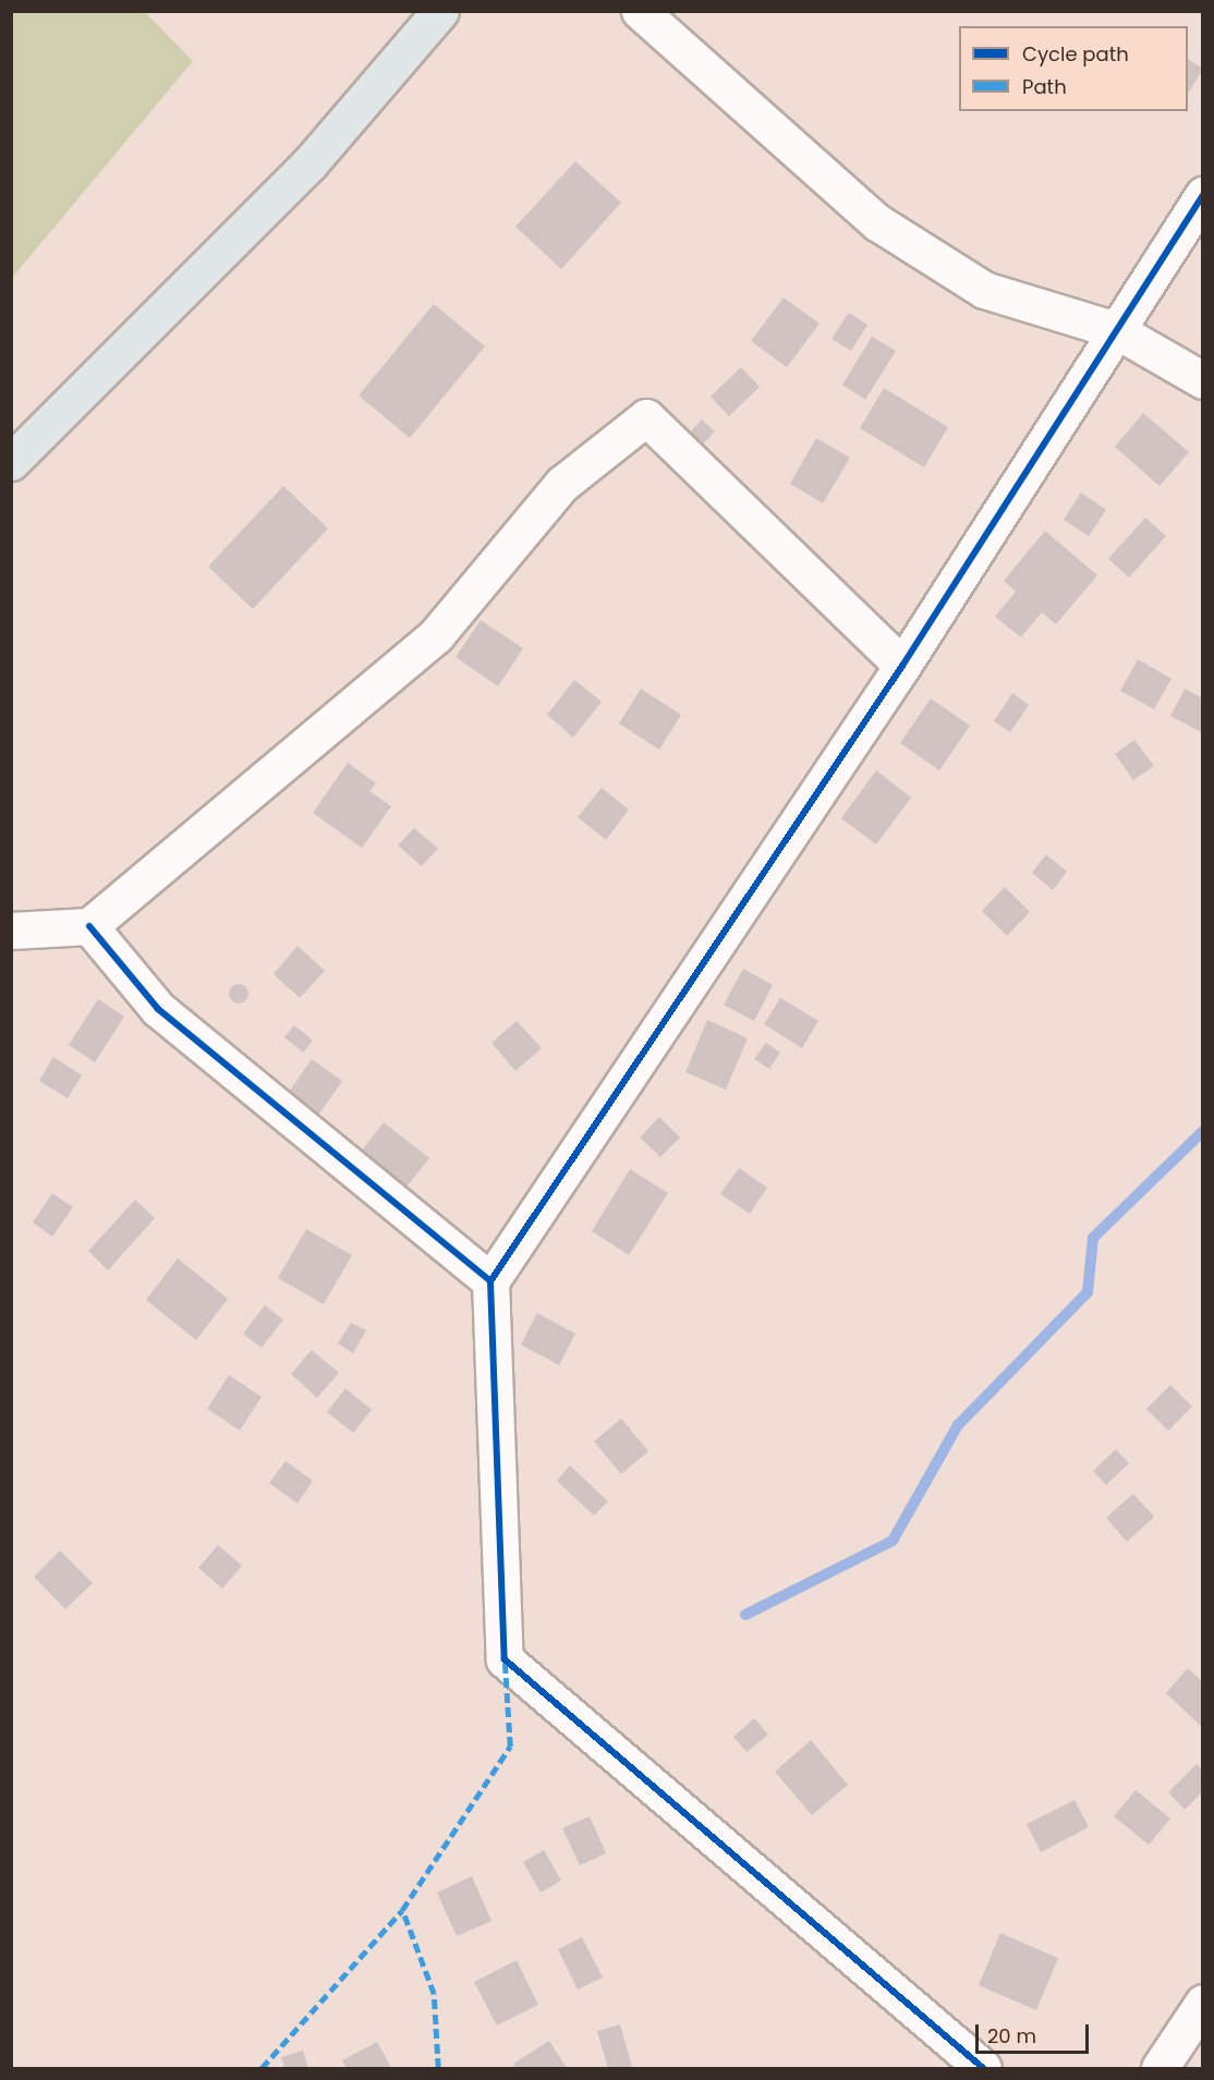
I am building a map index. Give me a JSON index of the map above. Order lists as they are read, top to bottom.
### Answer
{
  "legend": ["Cycle path", "Path"],
  "scale_bar": "20 m"
}
